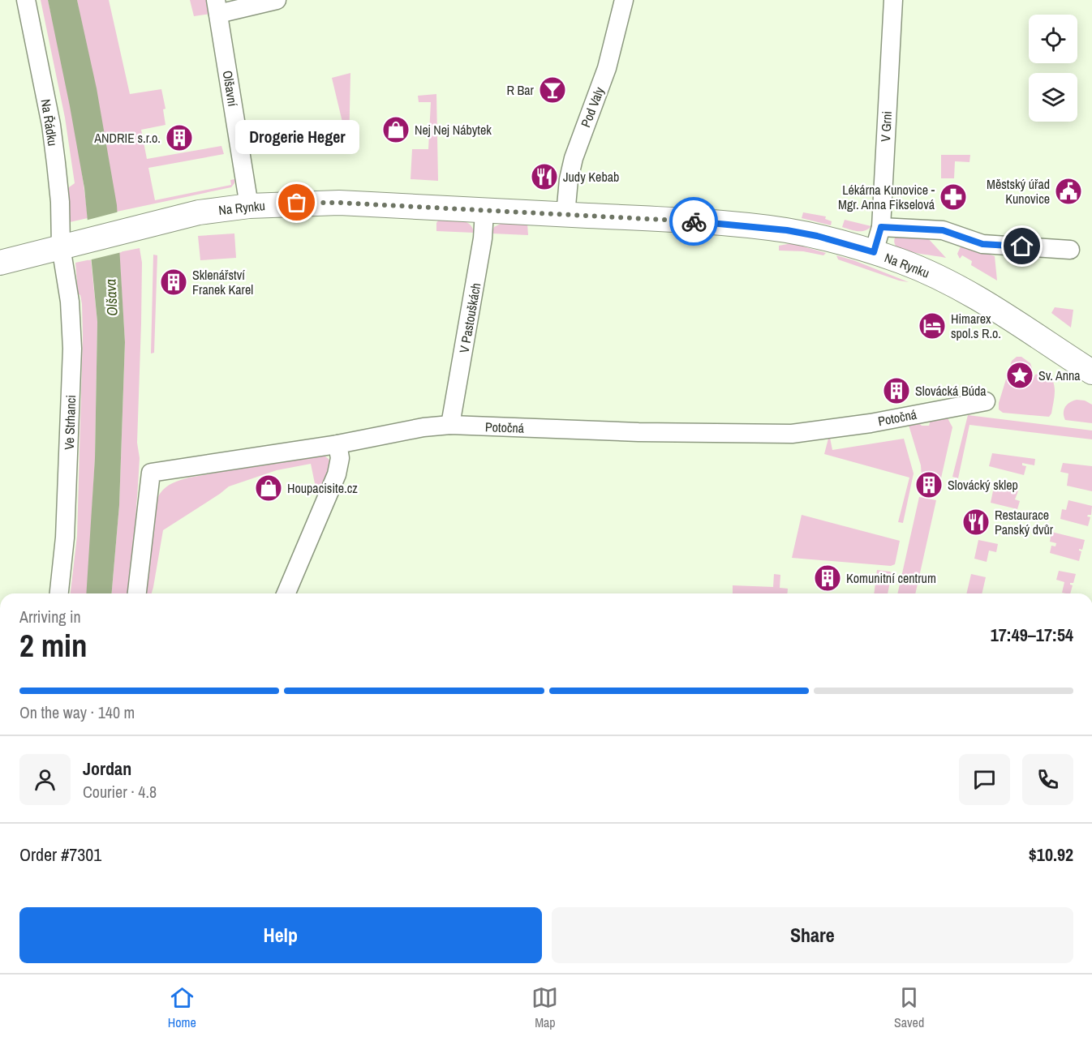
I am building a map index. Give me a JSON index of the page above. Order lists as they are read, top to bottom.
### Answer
{
  "streets": {
    "main road": ["Na Rynku"],
    "street": [
      "Olšavní",
      "Pod Valy",
      "Na Řádku",
      "V Grni",
      "V Pastouškách",
      "Potočná",
      "Ve Strhanci"
    ]
  },
  "crossings": [
    ["Olšavní", "Na Rynku"],
    ["Pod Valy", "Na Rynku"],
    ["Na Řádku", "Na Rynku"],
    ["Na Řádku", "Ve Strhanci"],
    ["V Grni", "Na Rynku"],
    ["Na Rynku", "V Pastouškách"],
    ["Na Rynku", "Ve Strhanci"],
    ["V Pastouškách", "Potočná"]
  ],
  "water": ["Olšava"],
  "places": {
    "bar": ["R Bar"],
    "shop": ["Nej Nej Nábytek", "Houpacisite.cz"],
    "building": [
      "ANDRIE s.r.o.",
      "Sklenářství Franek Karel",
      "Slovácká Búda",
      "Slovácký sklep",
      "Komunitní centrum"
    ],
    "restaurant": ["Judy Kebab", "Restaurace Panský dvůr"],
    "public building": ["Městský úřad Kunovice"],
    "pharmacy": ["Lékárna Kunovice - Mgr. Anna Fikselová"],
    "other": ["Drogerie Heger"],
    "hotel": ["Himarex spol.s R.o."],
    "place": ["Sv. Anna"]
  },
  "page": {
    "bubble": "Drogerie Heger",
    "heading": ["2 min", "Arriving in", "17:49–17:54"],
    "panel": [
      "Jordan",
      "Courier · 4.8",
      "Order #7301",
      "$10.92"
    ],
    "bar": "On the way · 140 m",
    "buttons": ["Help", "Share"],
    "tabs": ["Home", "Map", "Saved"]
  }
}
